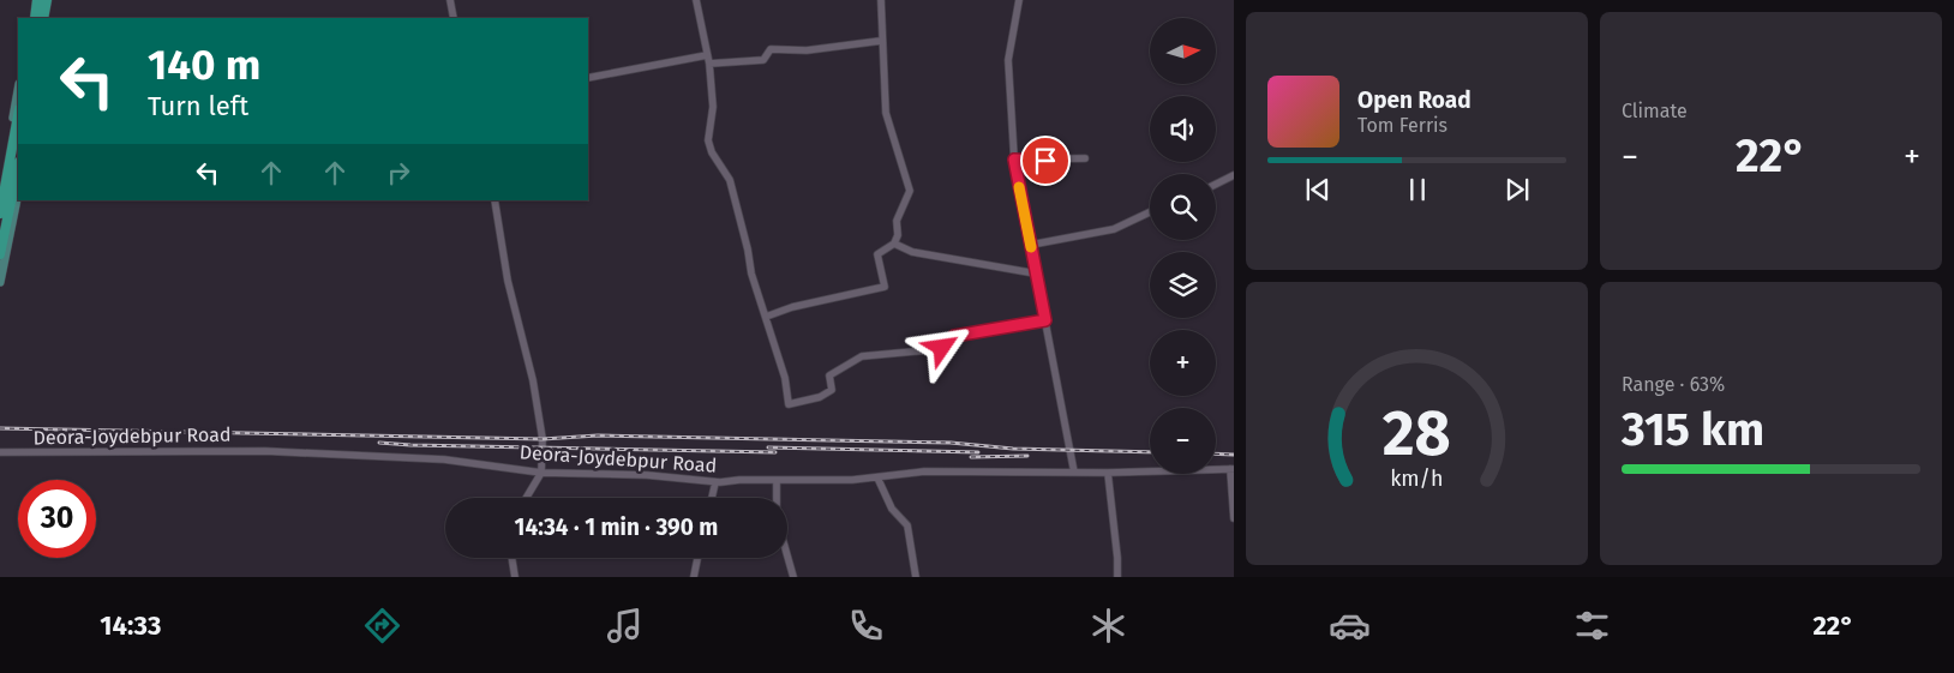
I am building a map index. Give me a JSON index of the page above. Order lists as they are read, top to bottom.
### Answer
{
  "streets": {
    "street": ["Deora-Joydebpur Road"]
  },
  "north": "right",
  "page": {
    "tile": [
      "Climate",
      ["Range · 63%", "315 km"]
    ],
    "map_buttons": ["+", "−"],
    "turn": ["140 m", "Turn left"],
    "song": ["Open Road", "Tom Ferris"],
    "heat": ["−", "22°", "+"],
    "limit": "30",
    "trip": "14:34 · 1 min · 390 m",
    "tabs": ["14:33", "22°"],
    "gauge": ["28", "km/h"]
  }
}
